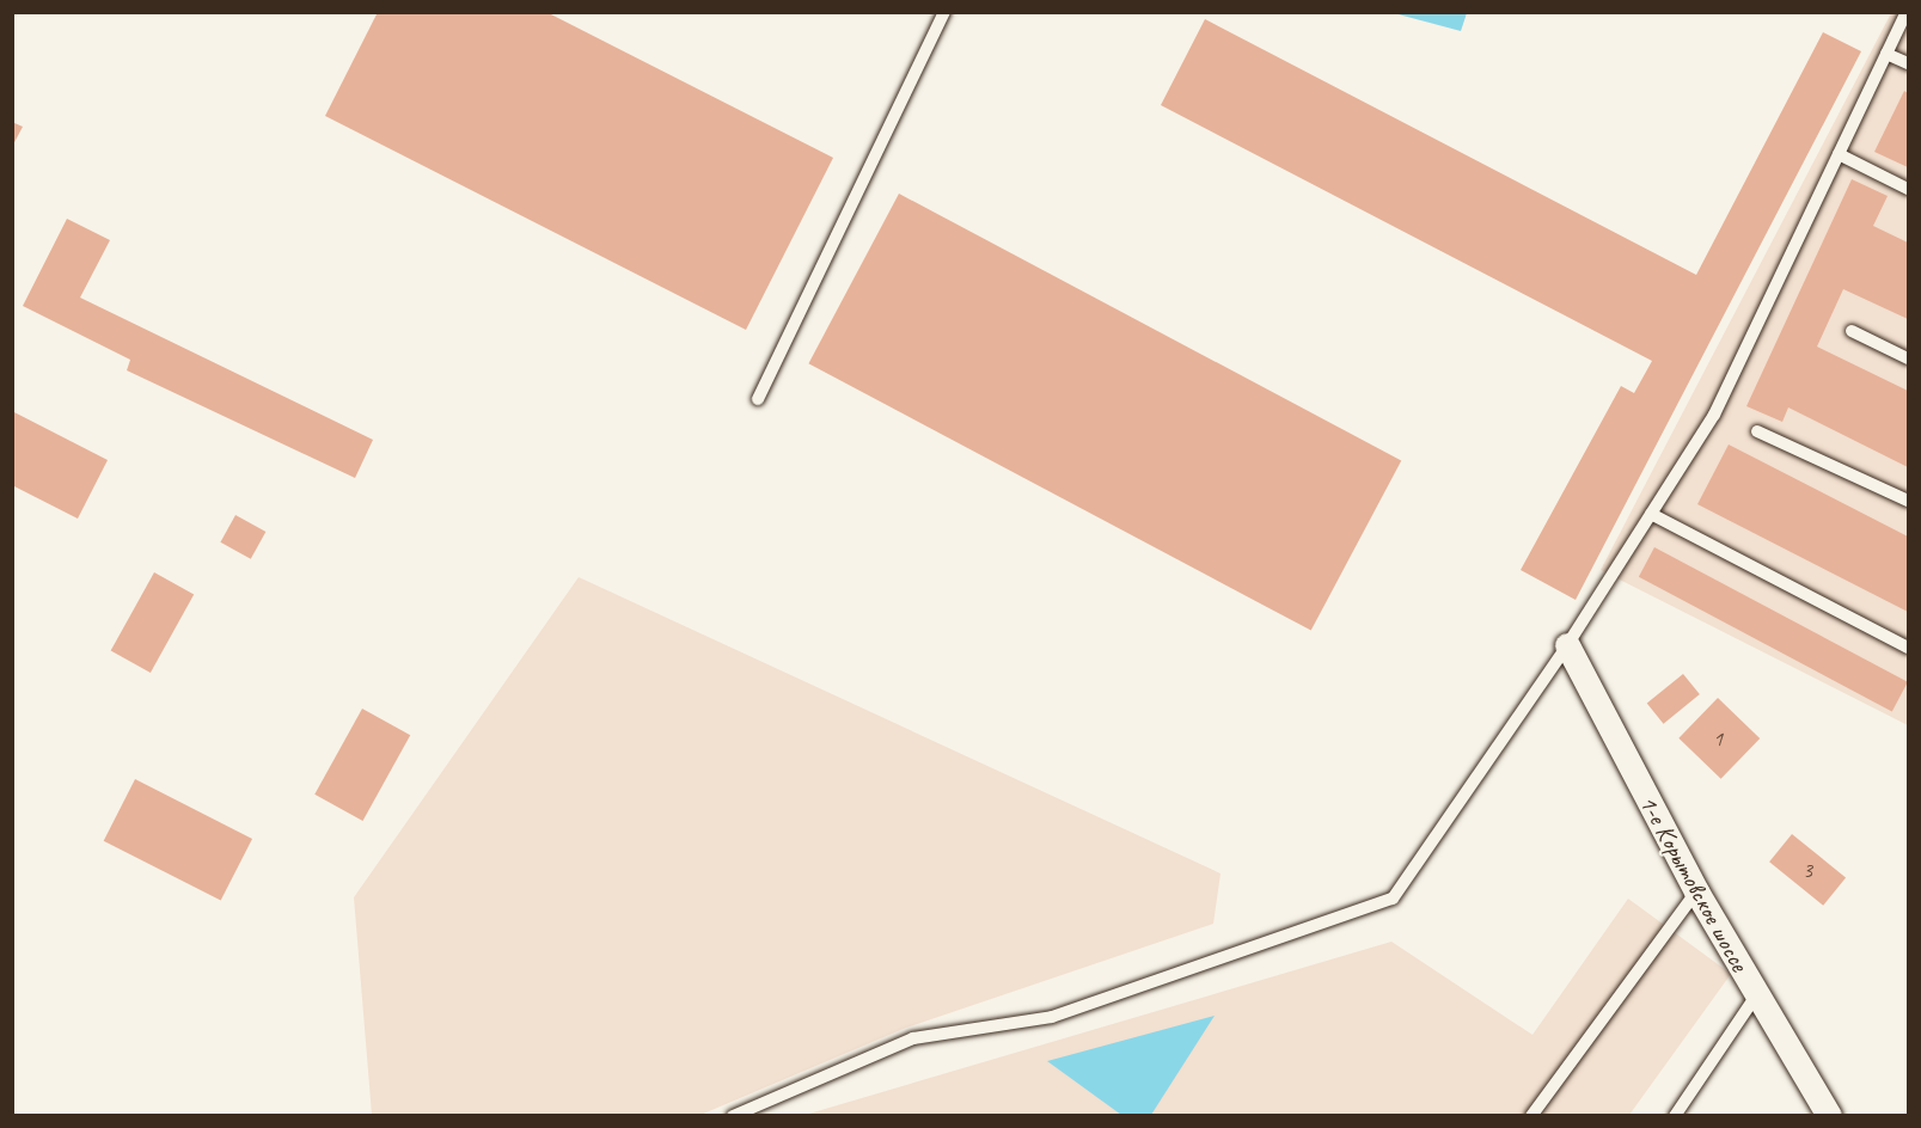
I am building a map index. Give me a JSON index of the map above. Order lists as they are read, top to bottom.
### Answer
{
  "streets": {
    "street": ["1-е Корытовское шоссе"]
  },
  "house_numbers": ["1", "3"]
}
